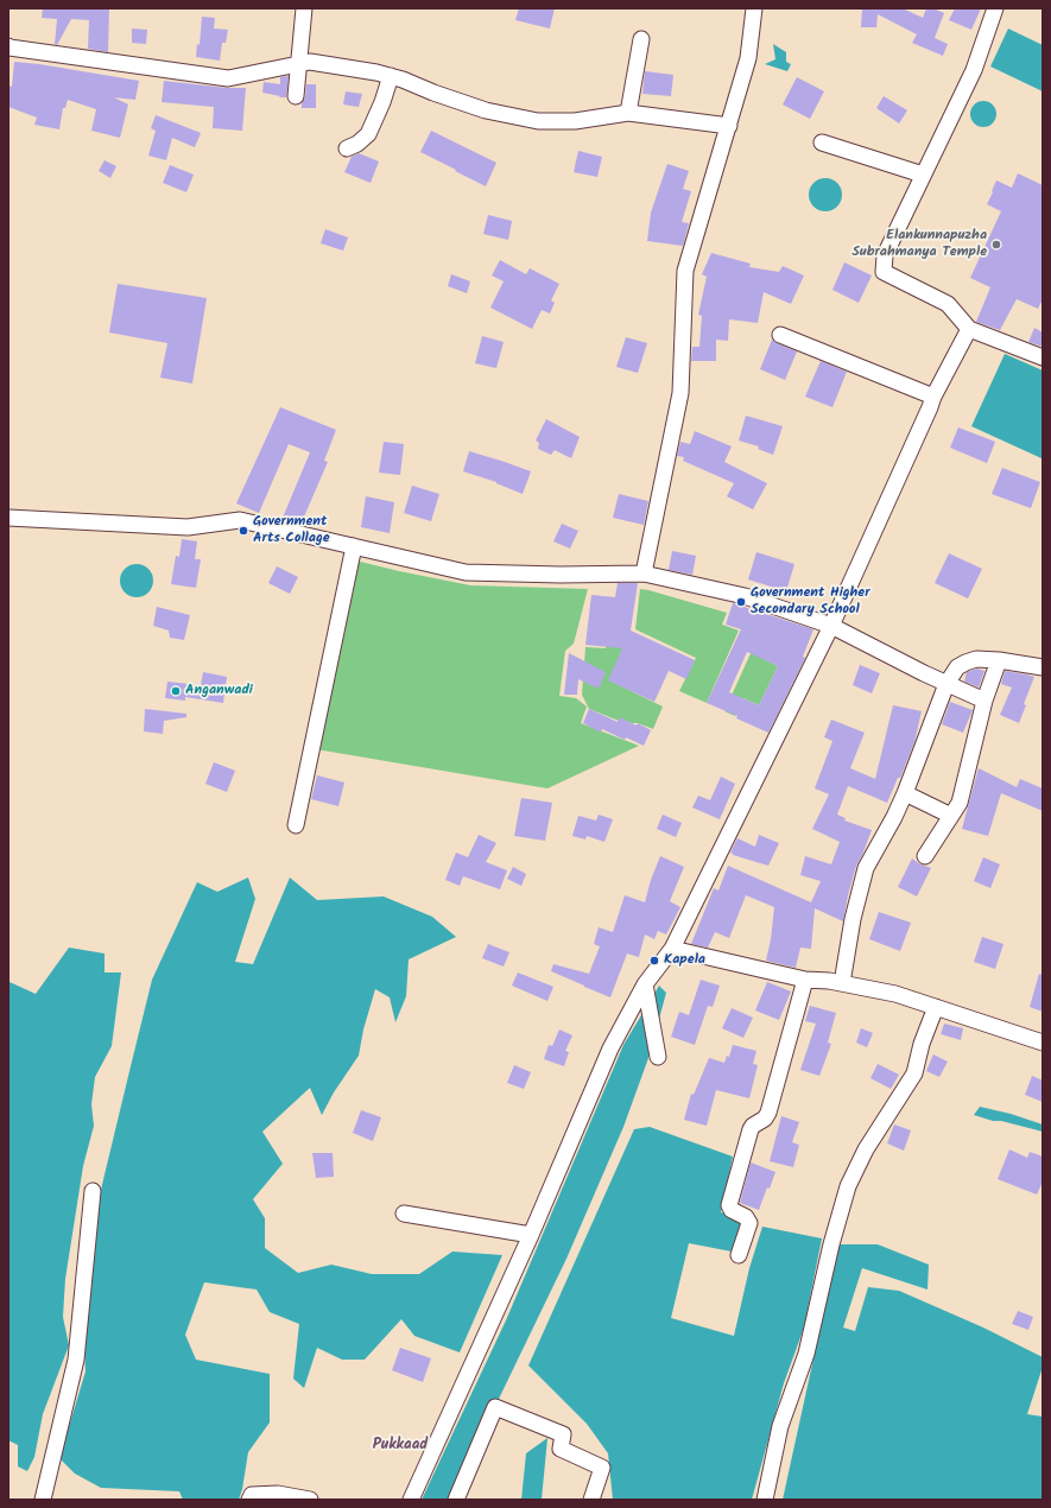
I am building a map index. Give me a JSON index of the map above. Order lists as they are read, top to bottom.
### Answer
{
  "districts": ["Pukkaad"],
  "places": [
    "Elankunnapuzha Subrahmanya Temple",
    "Government Arts Collage",
    "Government Higher Secondary School",
    "Anganwadi",
    "Kapela"
  ]
}
